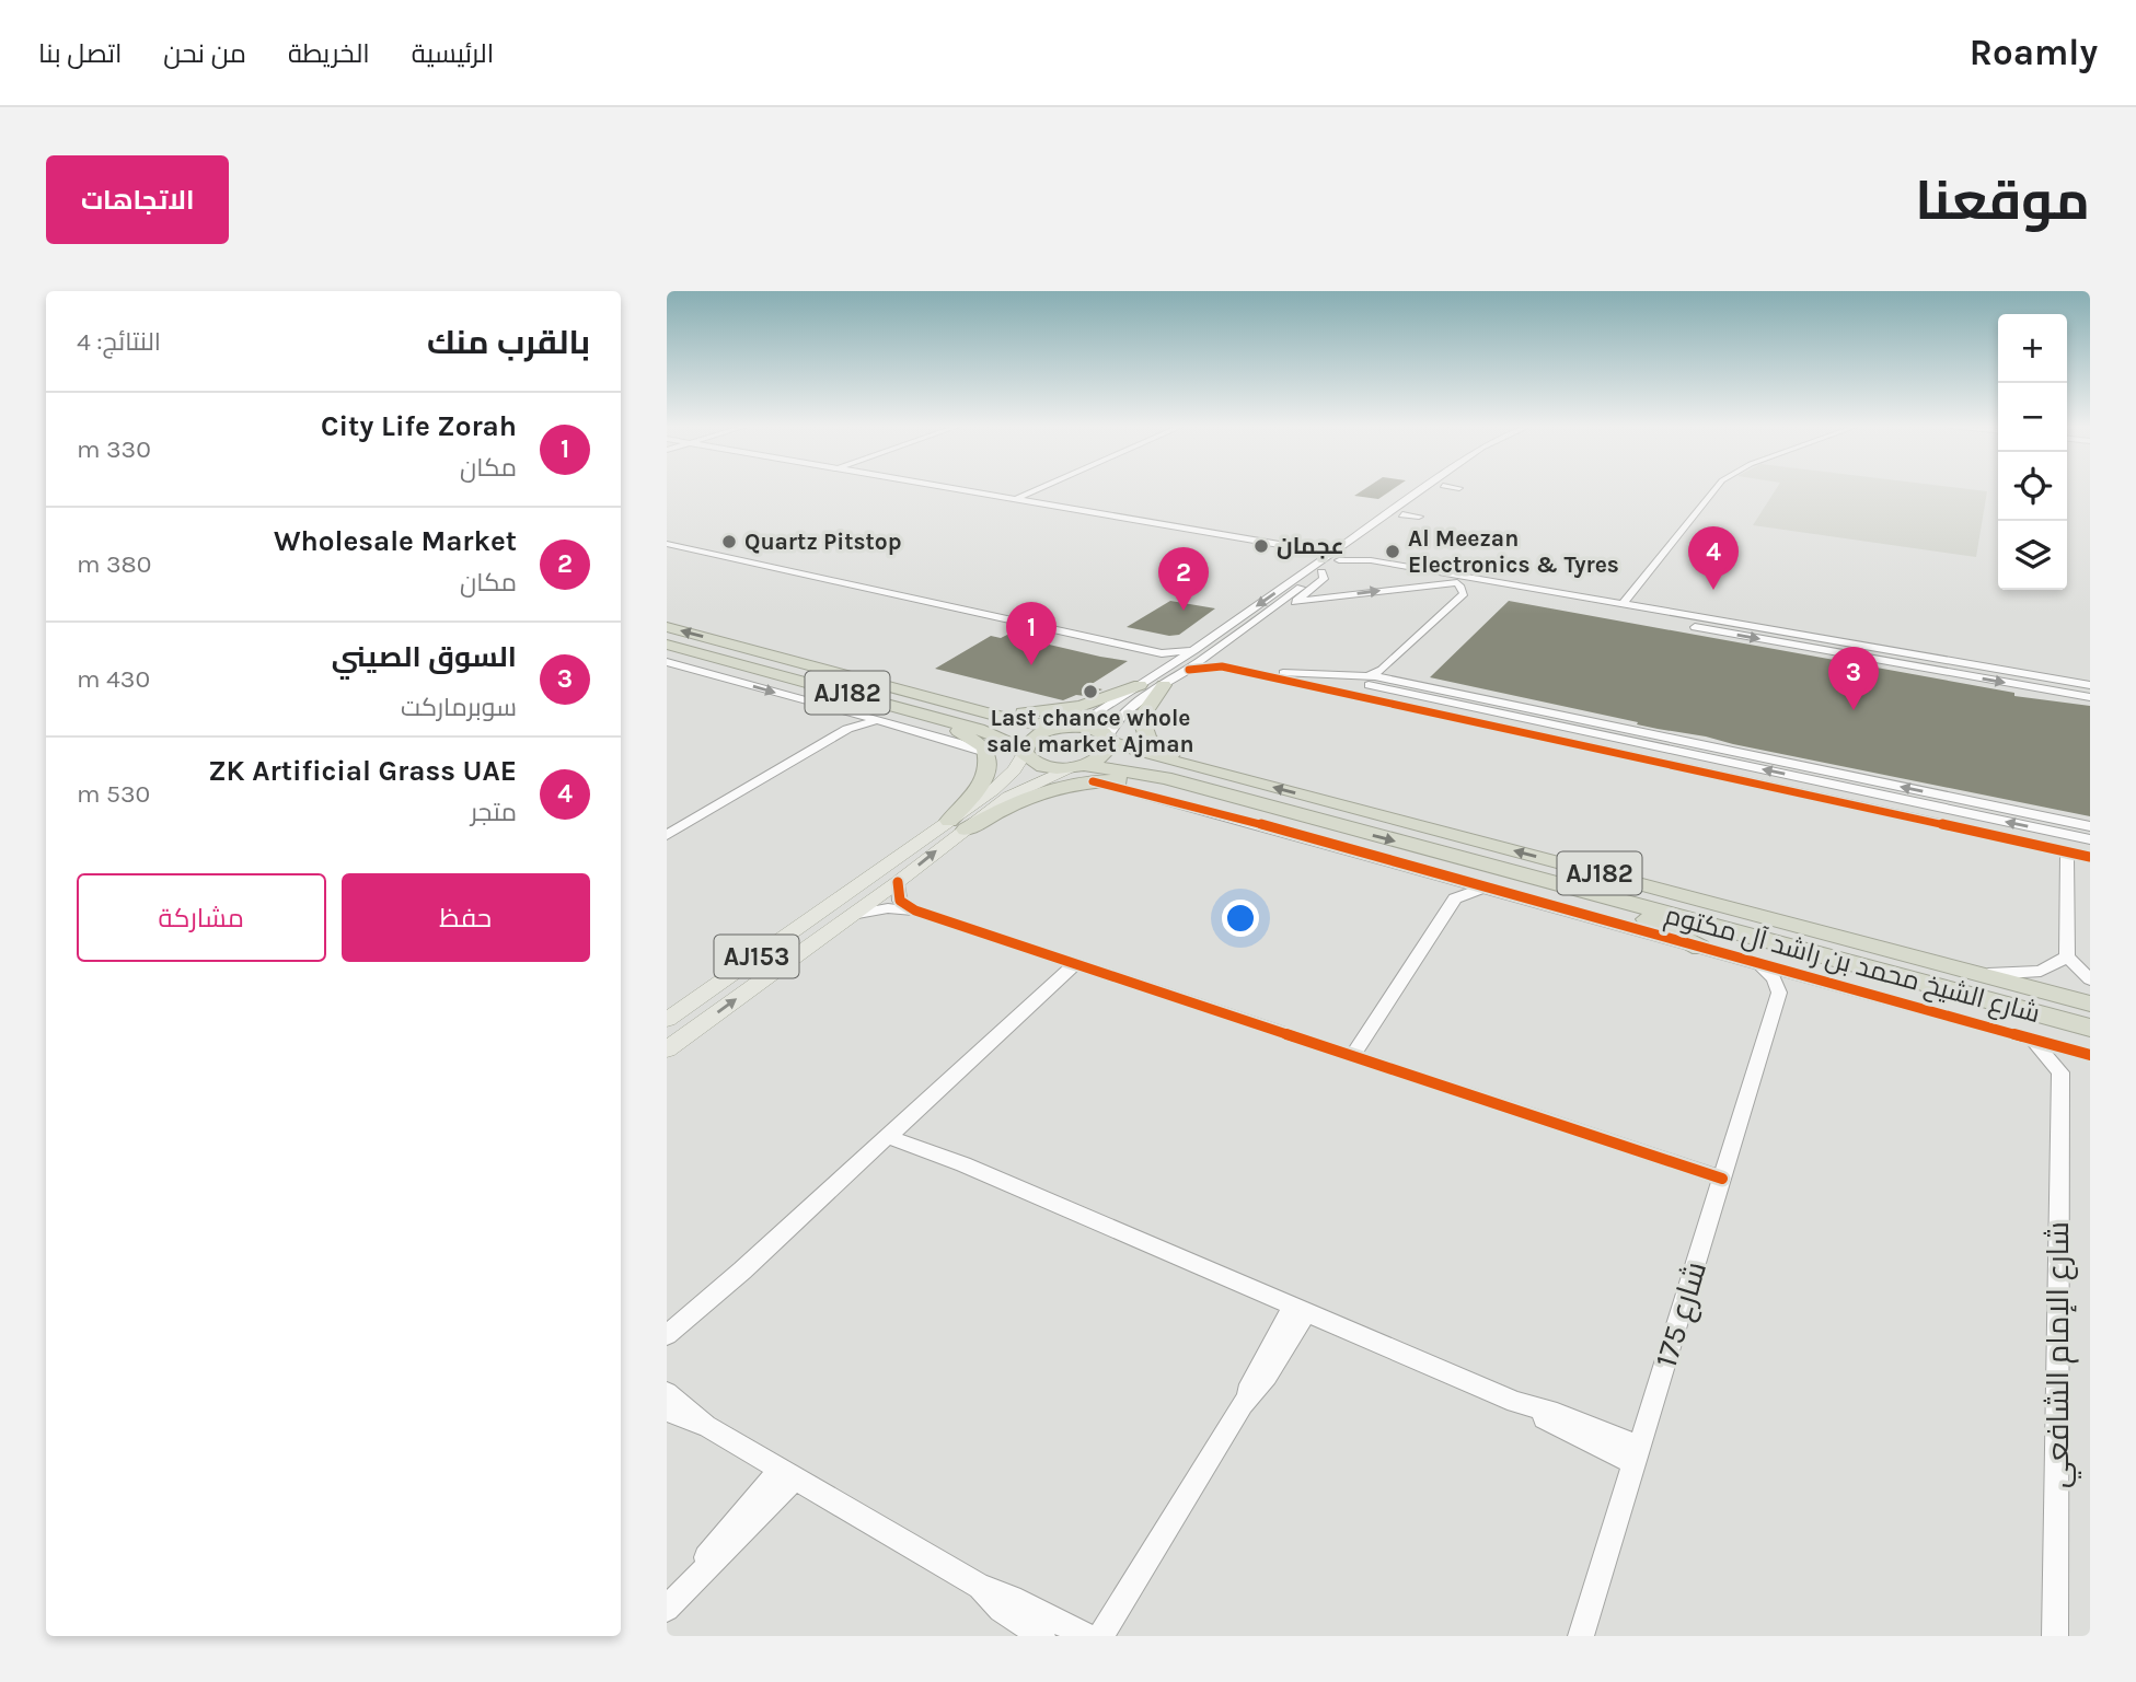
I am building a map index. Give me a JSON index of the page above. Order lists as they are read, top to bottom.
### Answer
{
  "streets": {
    "highway": ["AJ182", "شارع الشيخ محمد بن راشد آل مكتوم"],
    "main road": ["AJ153"],
    "street": ["شارع 175", "شارع الإمام الشافعي"]
  },
  "crossings": [
    ["AJ182", "AJ153"],
    ["AJ182", "شارع الشيخ محمد بن راشد آل مكتوم"],
    ["AJ153", "شارع الشيخ محمد بن راشد آل مكتوم"]
  ],
  "places": [
    "Quartz Pitstop",
    "عجمان",
    "Al Meezan Electronics & Tyres",
    "Last chance whole sale market Ajman"
  ],
  "page": {
    "header": "Roamly",
    "nav": [
      "الرئيسية",
      "الخريطة",
      "من نحن",
      "اتصل بنا"
    ],
    "title": "موقعنا",
    "buttons": [
      "الاتجاهات",
      ["حفظ", "مشاركة"]
    ],
    "heading": ["بالقرب منك", "النتائج: 4"],
    "map_buttons": ["+", "−"],
    "list": [
      {
        "mark": "1",
        "name": "City Life Zorah",
        "note": "مكان",
        "value": "330 m"
      },
      {
        "mark": "2",
        "name": "Wholesale Market",
        "note": "مكان",
        "value": "380 m"
      },
      {
        "mark": "3",
        "name": "السوق الصيني",
        "note": "سوبرماركت",
        "value": "430 m"
      },
      {
        "mark": "4",
        "name": "ZK Artificial Grass UAE",
        "note": "متجر",
        "value": "530 m"
      }
    ],
    "pins": [
      "4",
      "2",
      "1",
      "3"
    ]
  }
}
